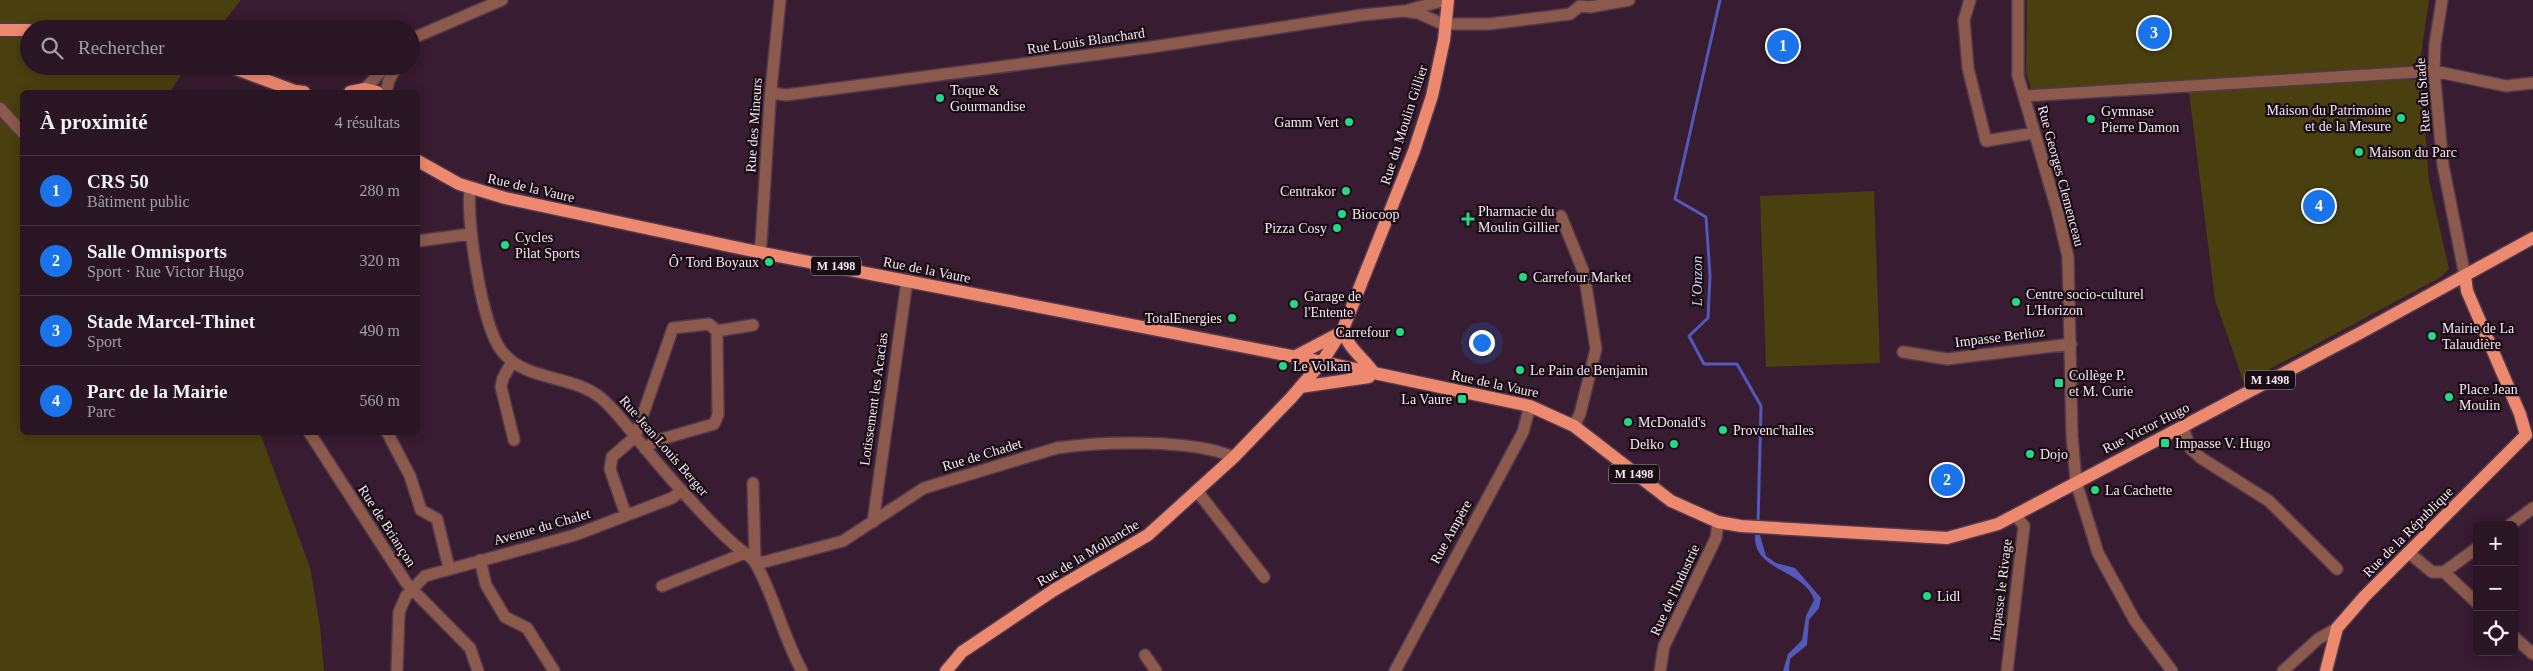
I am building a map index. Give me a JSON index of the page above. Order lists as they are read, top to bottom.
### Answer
{
  "streets": {
    "main road": [
      "Rue du Moulin Gillier",
      "Rue de la Vaure",
      "M 1498",
      "Rue Victor Hugo",
      "Rue de la République",
      "Rue de la Mollanche"
    ],
    "street": [
      "Rue Louis Blanchard",
      "Rue du Stade",
      "Rue des Mineurs",
      "Rue Georges Clemenceau",
      "Impasse Berlioz",
      "Lotissement les Acacias",
      "Rue Jean Louis Berger",
      "Rue de Chadet",
      "Rue de Briançon",
      "Avenue du Chalet",
      "Rue Ampère",
      "Rue de l'Industrie",
      "Impasse le Rivage"
    ]
  },
  "crossings": [
    ["Rue Louis Blanchard", "Rue des Mineurs"],
    ["Rue Louis Blanchard", "Rue du Moulin Gillier"],
    ["Rue du Stade", "Rue Victor Hugo"],
    ["Rue des Mineurs", "Rue de la Vaure"],
    ["Rue du Moulin Gillier", "Rue de la Vaure"],
    ["Rue du Moulin Gillier", "M 1498"],
    ["Rue du Moulin Gillier", "Rue de la Mollanche"],
    ["Rue Georges Clemenceau", "Impasse Berlioz"],
    ["Rue Georges Clemenceau", "Rue Victor Hugo"],
    ["Rue de la Vaure", "M 1498"],
    ["Rue de la Vaure", "Lotissement les Acacias"],
    ["Rue de la Vaure", "Rue Victor Hugo"],
    ["Rue de la Vaure", "Rue Ampère"],
    ["Rue de la Vaure", "Rue de la Mollanche"],
    ["Rue de la Vaure", "Rue de l'Industrie"],
    ["Lotissement les Acacias", "Rue de Chadet"],
    ["Rue Victor Hugo", "Impasse le Rivage"],
    ["Rue Jean Louis Berger", "Rue de Chadet"],
    ["Rue Jean Louis Berger", "Avenue du Chalet"],
    ["Rue de Chadet", "Rue de la Mollanche"],
    ["Rue de Briançon", "Avenue du Chalet"]
  ],
  "water": ["L'Onzon"],
  "places": {
    "other": [
      "Toque & Gourmandise",
      "Maison du Patrimoine et de la Mesure",
      "Gymnase Pierre Damon",
      "Gamm Vert",
      "Maison du Parc",
      "Centrakor",
      "Biocoop",
      "Pizza Cosy",
      "Cycles Pilat Sports",
      "Ô’ Tord Boyaux",
      "Carrefour Market",
      "Centre socio-culturel L'Horizon",
      "Garage de l'Entente",
      "TotalEnergies",
      "Carrefour",
      "Mairie de La Talaudière",
      "Le Volkan",
      "Le Pain de Benjamin",
      "Place Jean Moulin",
      "McDonald's",
      "Provenc'halles",
      "Delko",
      "Dojo",
      "La Cachette",
      "Lidl"
    ],
    "health": ["Pharmacie du Moulin Gillier"],
    "transit": ["Collège P. et M. Curie", "La Vaure", "Impasse V. Hugo"]
  },
  "page": {
    "pins": [
      "3",
      "1",
      "4",
      "2"
    ],
    "search": "Rechercher",
    "heading": ["À proximité", "4 résultats"],
    "list": [
      {
        "mark": "1",
        "name": "CRS 50",
        "note": "Bâtiment public",
        "value": "280 m"
      },
      {
        "mark": "2",
        "name": "Salle Omnisports",
        "note": "Sport · Rue Victor Hugo",
        "value": "320 m"
      },
      {
        "mark": "3",
        "name": "Stade Marcel-Thinet",
        "note": "Sport",
        "value": "490 m"
      },
      {
        "mark": "4",
        "name": "Parc de la Mairie",
        "note": "Parc",
        "value": "560 m"
      }
    ],
    "map_buttons": ["+", "−"]
  }
}
